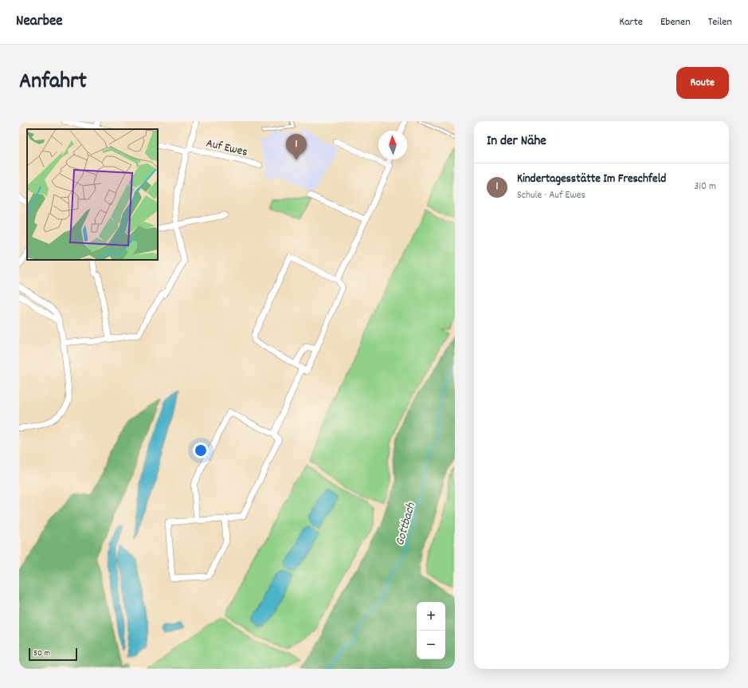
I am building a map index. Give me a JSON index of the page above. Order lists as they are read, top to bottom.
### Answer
{
  "streets": {
    "street": ["Auf Ewes"]
  },
  "water": ["Gottbach"],
  "scale_bar": "50 m",
  "north": "top",
  "page": {
    "header": "Nearbee",
    "nav": ["Karte", "Ebenen", "Teilen"],
    "title": "Anfahrt",
    "buttons": "Route",
    "heading": "In der Nähe",
    "pins": "1",
    "list": [
      {
        "mark": "1",
        "name": "Kindertagesstätte Im Freschfeld",
        "note": "Schule · Auf Ewes",
        "value": "310 m"
      }
    ],
    "map_buttons": ["+", "−"],
    "scale": "50 m"
  }
}
